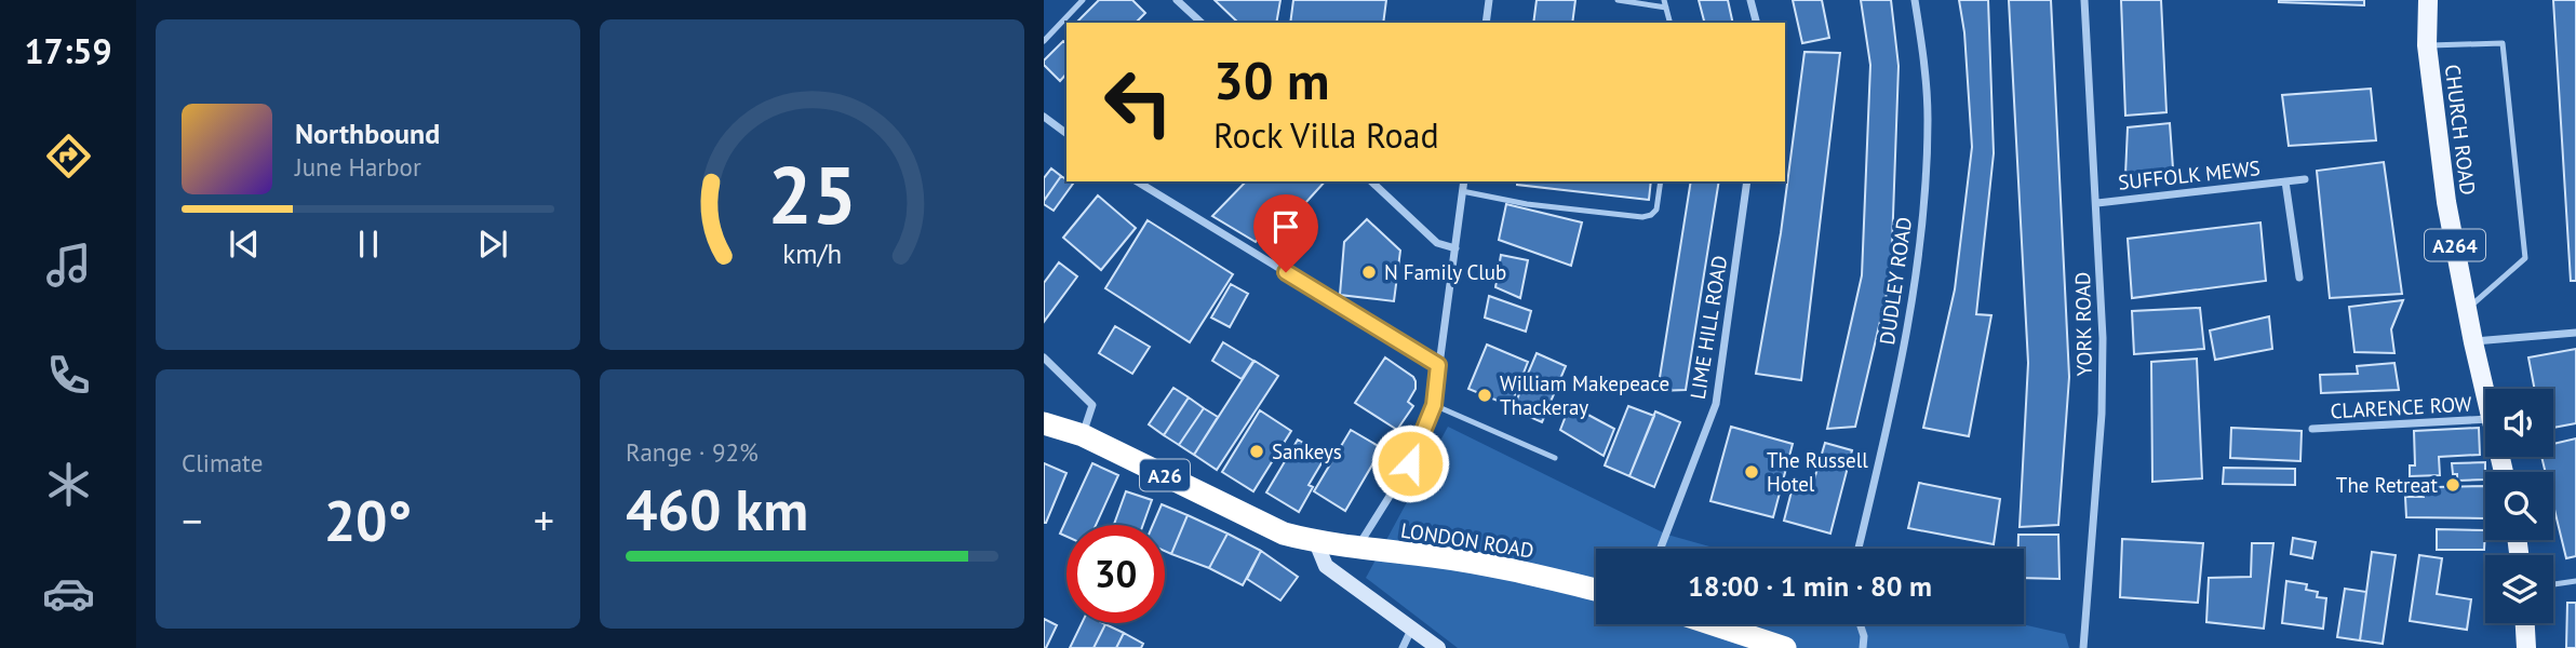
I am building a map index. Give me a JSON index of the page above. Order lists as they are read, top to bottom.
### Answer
{
  "streets": {
    "highway": ["A26", "LONDON ROAD"],
    "main road": ["CHURCH ROAD", "A264"],
    "street": [
      "SUFFOLK MEWS",
      "DUDLEY ROAD",
      "YORK ROAD",
      "LIME HILL ROAD",
      "CLARENCE ROW"
    ]
  },
  "crossings": [
    ["SUFFOLK MEWS", "YORK ROAD"],
    ["A26", "LONDON ROAD"]
  ],
  "places": [
    "N Family Club",
    "William Makepeace Thackeray",
    "Sankeys",
    "The Russell Hotel",
    "The Retreat"
  ],
  "page": {
    "tabs": "17:59",
    "turn": ["30 m", "Rock Villa Road"],
    "song": ["Northbound", "June Harbor"],
    "tile": [
      "Climate",
      ["Range · 92%", "460 km"]
    ],
    "heat": ["−", "20°", "+"],
    "limit": "30",
    "trip": "18:00 · 1 min · 80 m",
    "gauge": ["25", "km/h"]
  }
}
